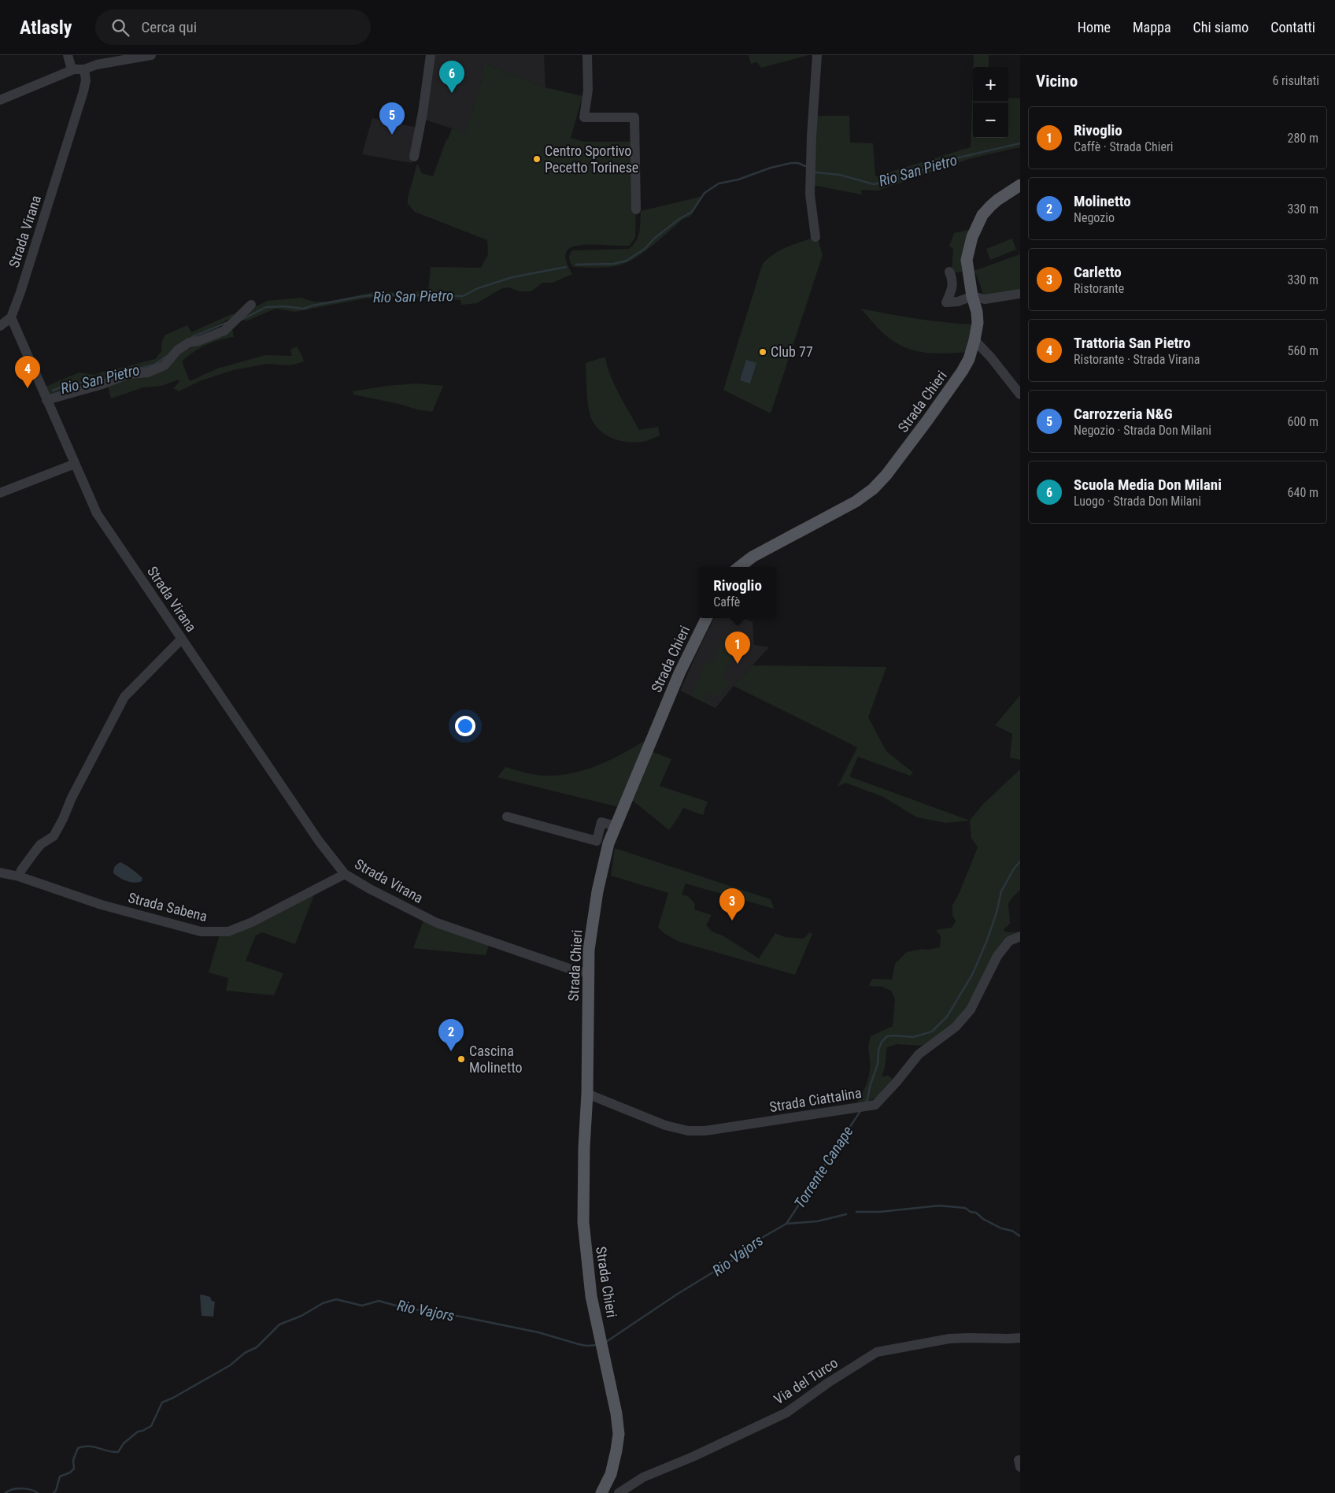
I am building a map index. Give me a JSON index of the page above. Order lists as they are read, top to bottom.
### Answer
{
  "streets": {
    "main road": ["Strada Chieri"],
    "street": [
      "Strada Virana",
      "Strada Sabena",
      "Strada Ciattalina",
      "Via del Turco"
    ]
  },
  "crossings": [
    ["Strada Virana", "Strada Chieri"],
    ["Strada Virana", "Strada Sabena"],
    ["Strada Chieri", "Strada Ciattalina"]
  ],
  "water": ["Rio San Pietro", "Torrente Canape", "Rio Vajors"],
  "places": ["Centro Sportivo Pecetto Torinese", "Club 77", "Cascina Molinetto"],
  "page": {
    "header": "Atlasly",
    "search": "Cerca qui",
    "nav": [
      "Home",
      "Mappa",
      "Chi siamo",
      "Contatti"
    ],
    "heading": ["Vicino", "6 risultati"],
    "pins": [
      "6",
      "5",
      "4",
      "1",
      "3",
      "2"
    ],
    "map_buttons": ["+", "−"],
    "list": [
      {
        "mark": "1",
        "name": "Rivoglio",
        "note": "Caffè · Strada Chieri",
        "value": "280 m"
      },
      {
        "mark": "2",
        "name": "Molinetto",
        "note": "Negozio",
        "value": "330 m"
      },
      {
        "mark": "3",
        "name": "Carletto",
        "note": "Ristorante",
        "value": "330 m"
      },
      {
        "mark": "4",
        "name": "Trattoria San Pietro",
        "note": "Ristorante · Strada Virana",
        "value": "560 m"
      },
      {
        "mark": "5",
        "name": "Carrozzeria N&G",
        "note": "Negozio · Strada Don Milani",
        "value": "600 m"
      },
      {
        "mark": "6",
        "name": "Scuola Media Don Milani",
        "note": "Luogo · Strada Don Milani",
        "value": "640 m"
      }
    ],
    "popup": ["Rivoglio", "Caffè"]
  }
}
